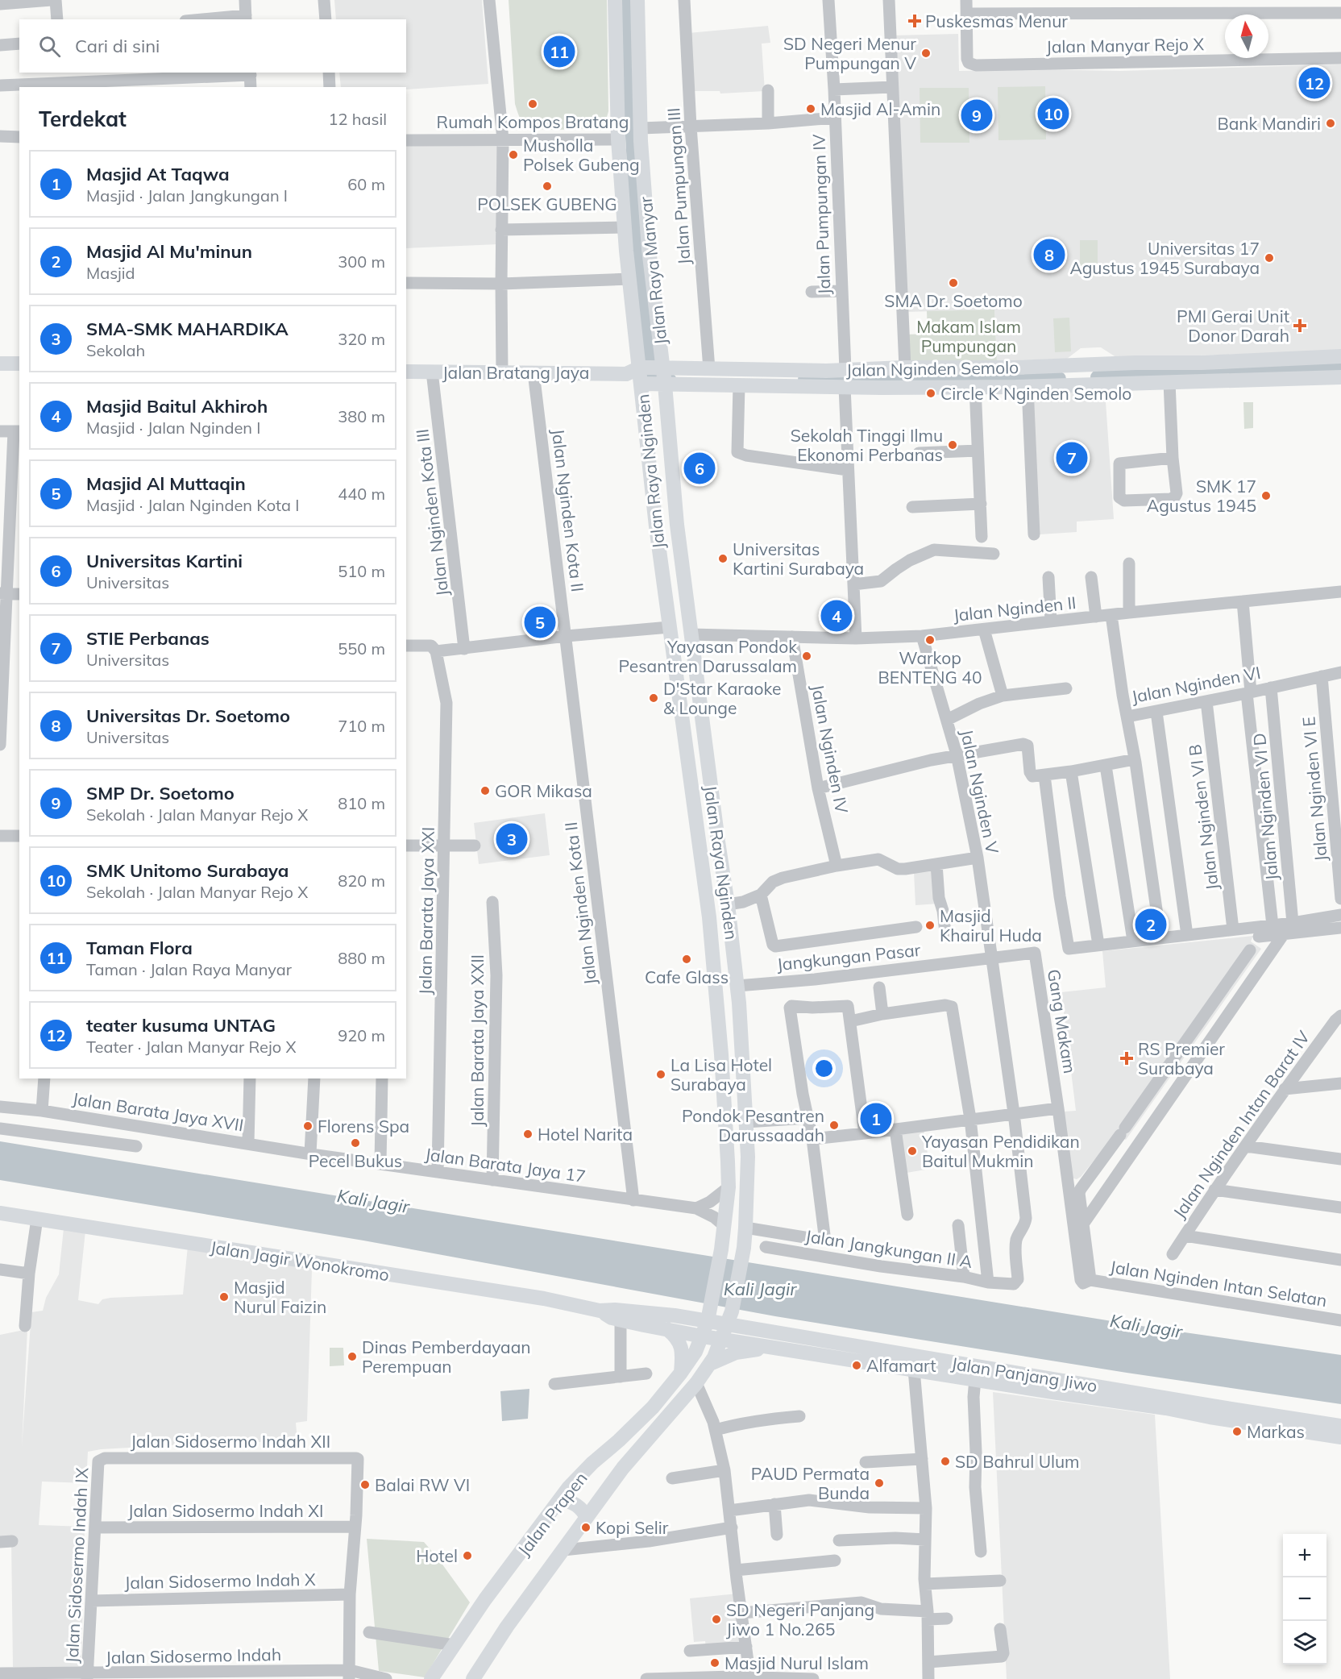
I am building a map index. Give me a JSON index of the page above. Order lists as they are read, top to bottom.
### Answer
{
  "streets": {
    "main road": [
      "Jalan Raya Manyar",
      "Jalan Nginden Semolo",
      "Jalan Bratang Jaya",
      "Jalan Raya Nginden",
      "Jalan Jagir Wonokromo",
      "Jalan Panjang Jiwo",
      "Jalan Prapen"
    ],
    "street": [
      "Jalan Manyar Rejo X",
      "Jalan Pumpungan III",
      "Jalan Pumpungan IV",
      "Jalan Nginden Kota II",
      "Jalan Nginden Kota III",
      "Jalan Nginden II",
      "Jalan Nginden VI",
      "Jalan Nginden IV",
      "Jalan Nginden VI E",
      "Jalan Nginden V",
      "Jalan Nginden VI D",
      "Jalan Nginden VI B",
      "Jalan Barata Jaya XXI",
      "Jangkungan Pasar",
      "Gang Makam",
      "Jalan Barata Jaya XXII",
      "Jalan Barata Jaya XVII",
      "Jalan Nginden Intan Barat IV",
      "Jalan Barata Jaya 17",
      "Jalan Jangkungan II A",
      "Jalan Nginden Intan Selatan",
      "Jalan Sidosermo Indah XII",
      "Jalan Sidosermo Indah XI",
      "Jalan Sidosermo Indah IX",
      "Jalan Sidosermo Indah X",
      "Jalan Sidosermo Indah"
    ]
  },
  "crossings": [
    ["Jalan Pumpungan III", "Jalan Nginden Semolo"],
    ["Jalan Pumpungan IV", "Jalan Nginden Semolo"],
    ["Jalan Raya Manyar", "Jalan Nginden Semolo"],
    ["Jalan Raya Manyar", "Jalan Bratang Jaya"],
    ["Jalan Raya Manyar", "Jalan Raya Nginden"],
    ["Jalan Nginden Semolo", "Jalan Bratang Jaya"],
    ["Jalan Nginden Semolo", "Jalan Raya Nginden"],
    ["Jalan Bratang Jaya", "Jalan Raya Nginden"],
    ["Jalan Bratang Jaya", "Jalan Nginden Kota II"],
    ["Jalan Bratang Jaya", "Jalan Nginden Kota III"],
    ["Jalan Raya Nginden", "Jalan Nginden II"],
    ["Jalan Raya Nginden", "Jangkungan Pasar"],
    ["Jalan Raya Nginden", "Jalan Barata Jaya 17"],
    ["Jalan Raya Nginden", "Jalan Jagir Wonokromo"],
    ["Jalan Raya Nginden", "Jalan Panjang Jiwo"],
    ["Jalan Raya Nginden", "Jalan Prapen"],
    ["Jalan Nginden Kota II", "Jalan Barata Jaya 17"],
    ["Jalan Nginden II", "Jalan Nginden VI"],
    ["Jalan Nginden II", "Jalan Nginden IV"],
    ["Jalan Nginden II", "Jalan Nginden V"],
    ["Jalan Nginden VI", "Jalan Nginden VI E"],
    ["Jalan Nginden VI", "Jalan Nginden VI D"],
    ["Jalan Nginden VI", "Jalan Nginden VI B"],
    ["Jalan Nginden V", "Jangkungan Pasar"],
    ["Jalan Nginden V", "Gang Makam"],
    ["Jalan Nginden V", "Jalan Jangkungan II A"],
    ["Jalan Barata Jaya XXI", "Jalan Barata Jaya 17"],
    ["Jangkungan Pasar", "Gang Makam"],
    ["Jalan Barata Jaya XXII", "Jalan Barata Jaya 17"],
    ["Jalan Barata Jaya XVII", "Jalan Barata Jaya 17"],
    ["Jalan Jagir Wonokromo", "Jalan Panjang Jiwo"],
    ["Jalan Jagir Wonokromo", "Jalan Prapen"],
    ["Jalan Panjang Jiwo", "Jalan Prapen"],
    ["Jalan Sidosermo Indah XII", "Jalan Sidosermo Indah XI"],
    ["Jalan Sidosermo Indah XII", "Jalan Sidosermo Indah IX"],
    ["Jalan Sidosermo Indah XI", "Jalan Sidosermo Indah IX"],
    ["Jalan Sidosermo Indah IX", "Jalan Sidosermo Indah X"],
    ["Jalan Sidosermo Indah IX", "Jalan Sidosermo Indah"]
  ],
  "water": ["Kali Jagir"],
  "parks": ["Makam Islam Pumpungan"],
  "places": {
    "health": ["Puskesmas Menur", "PMI Gerai Unit Donor Darah", "RS Premier Surabaya"],
    "other": [
      "SD Negeri Menur Pumpungan V",
      "Rumah Kompos Bratang",
      "Masjid Al-Amin",
      "Bank Mandiri",
      "Musholla Polsek Gubeng",
      "POLSEK GUBENG",
      "Universitas 17 Agustus 1945 Surabaya",
      "SMA Dr. Soetomo",
      "Circle K Nginden Semolo",
      "Sekolah Tinggi Ilmu Ekonomi Perbanas",
      "SMK 17 Agustus 1945",
      "Universitas Kartini Surabaya",
      "Warkop BENTENG 40",
      "Yayasan Pondok Pesantren Darussalam",
      "D'Star Karaoke & Lounge",
      "GOR Mikasa",
      "Masjid Khairul Huda",
      "Cafe Glass",
      "La Lisa Hotel Surabaya",
      "Pondok Pesantren Darussaadah",
      "Florens Spa",
      "Hotel Narita",
      "Pecel Bukus",
      "Yayasan Pendidikan Baitul Mukmin",
      "Masjid Nurul Faizin",
      "Dinas Pemberdayaan Perempuan",
      "Alfamart",
      "Markas",
      "SD Bahrul Ulum",
      "PAUD Permata Bunda",
      "Balai RW VI",
      "Kopi Selir",
      "Hotel",
      "SD Negeri Panjang Jiwo 1 No.265",
      "Masjid Nurul Islam"
    ]
  },
  "north": "top",
  "page": {
    "search": "Cari di sini",
    "pins": [
      "11",
      "12",
      "10",
      "9",
      "8",
      "7",
      "6",
      "4",
      "5",
      "3",
      "2",
      "1"
    ],
    "heading": ["Terdekat", "12 hasil"],
    "list": [
      {
        "mark": "1",
        "name": "Masjid At Taqwa",
        "note": "Masjid · Jalan Jangkungan I",
        "value": "60 m"
      },
      {
        "mark": "2",
        "name": "Masjid Al Mu'minun",
        "note": "Masjid",
        "value": "300 m"
      },
      {
        "mark": "3",
        "name": "SMA-SMK MAHARDIKA",
        "note": "Sekolah",
        "value": "320 m"
      },
      {
        "mark": "4",
        "name": "Masjid Baitul Akhiroh",
        "note": "Masjid · Jalan Nginden I",
        "value": "380 m"
      },
      {
        "mark": "5",
        "name": "Masjid Al Muttaqin",
        "note": "Masjid · Jalan Nginden Kota I",
        "value": "440 m"
      },
      {
        "mark": "6",
        "name": "Universitas Kartini",
        "note": "Universitas",
        "value": "510 m"
      },
      {
        "mark": "7",
        "name": "STIE Perbanas",
        "note": "Universitas",
        "value": "550 m"
      },
      {
        "mark": "8",
        "name": "Universitas Dr. Soetomo",
        "note": "Universitas",
        "value": "710 m"
      },
      {
        "mark": "9",
        "name": "SMP Dr. Soetomo",
        "note": "Sekolah · Jalan Manyar Rejo X",
        "value": "810 m"
      },
      {
        "mark": "10",
        "name": "SMK Unitomo Surabaya",
        "note": "Sekolah · Jalan Manyar Rejo X",
        "value": "820 m"
      },
      {
        "mark": "11",
        "name": "Taman Flora",
        "note": "Taman · Jalan Raya Manyar",
        "value": "880 m"
      },
      {
        "mark": "12",
        "name": "teater kusuma UNTAG",
        "note": "Teater · Jalan Manyar Rejo X",
        "value": "920 m"
      }
    ],
    "map_buttons": ["+", "−"]
  }
}
